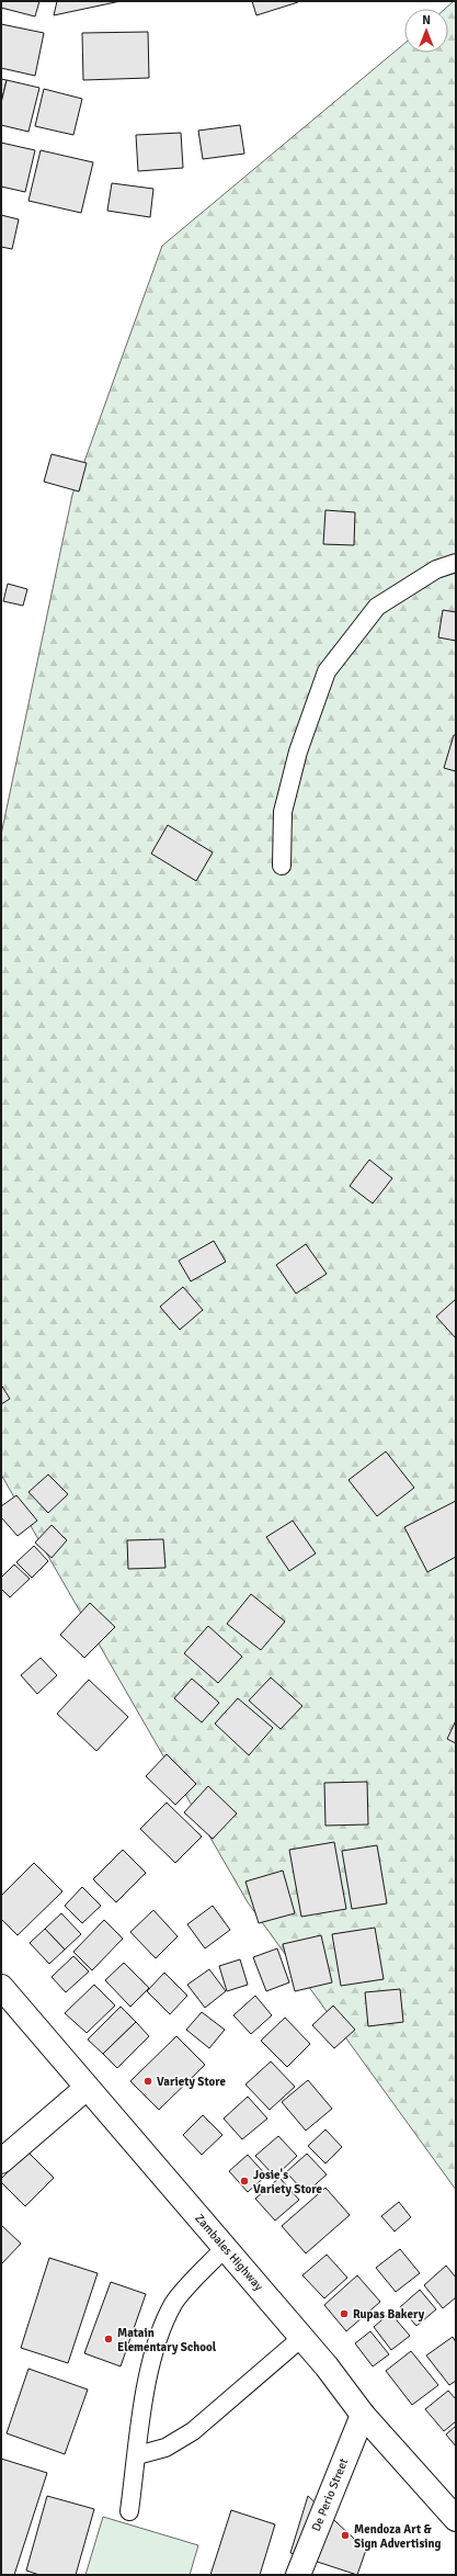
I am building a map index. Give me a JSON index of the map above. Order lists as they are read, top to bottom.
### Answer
{
  "streets": {
    "main road": ["Zambales Highway", "De Perio Street"]
  },
  "crossings": [
    ["Zambales Highway", "De Perio Street"]
  ],
  "places": [
    "Variety Store",
    "Josie's Variety Store",
    "Rupas Bakery",
    "Matain Elementary School",
    "Mendoza Art & Sign Advertising"
  ],
  "north": "top"
}
